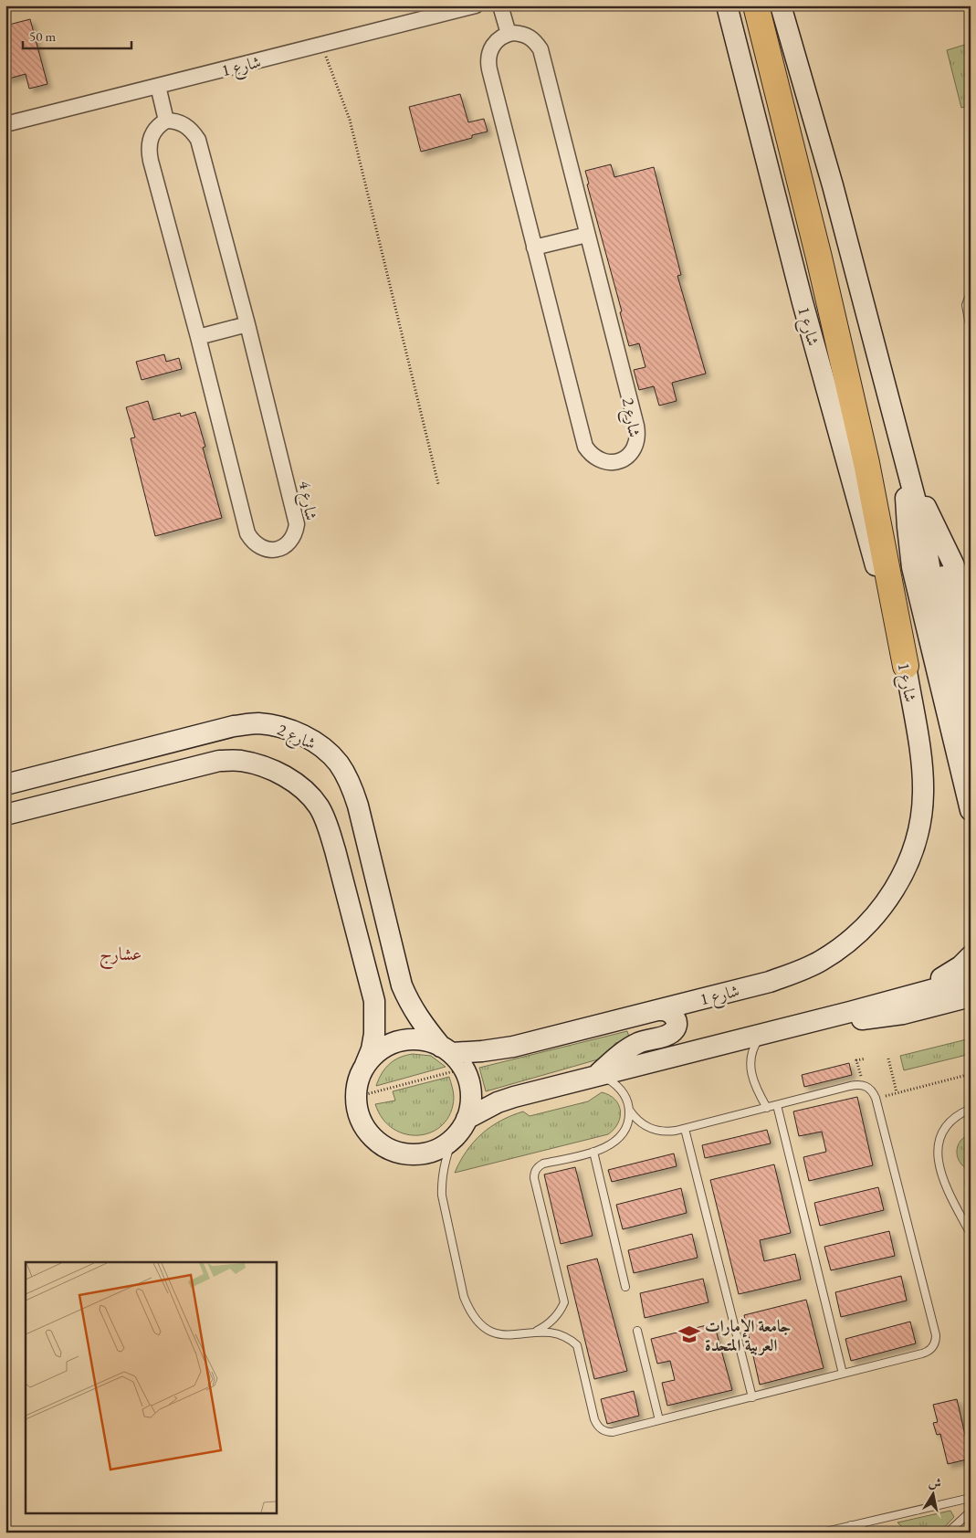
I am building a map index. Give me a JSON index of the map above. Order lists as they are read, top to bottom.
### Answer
{
  "streets": {
    "street": ["شارع 1", "شارع 2", "شارع 4"]
  },
  "crossings": [
    ["شارع 1", "شارع 2"]
  ],
  "districts": ["عشارج"],
  "places": {
    "school or university": ["جامعة الإمارات العربية المتحدة"]
  },
  "scale_bar": "50 m",
  "north": "top"
}
